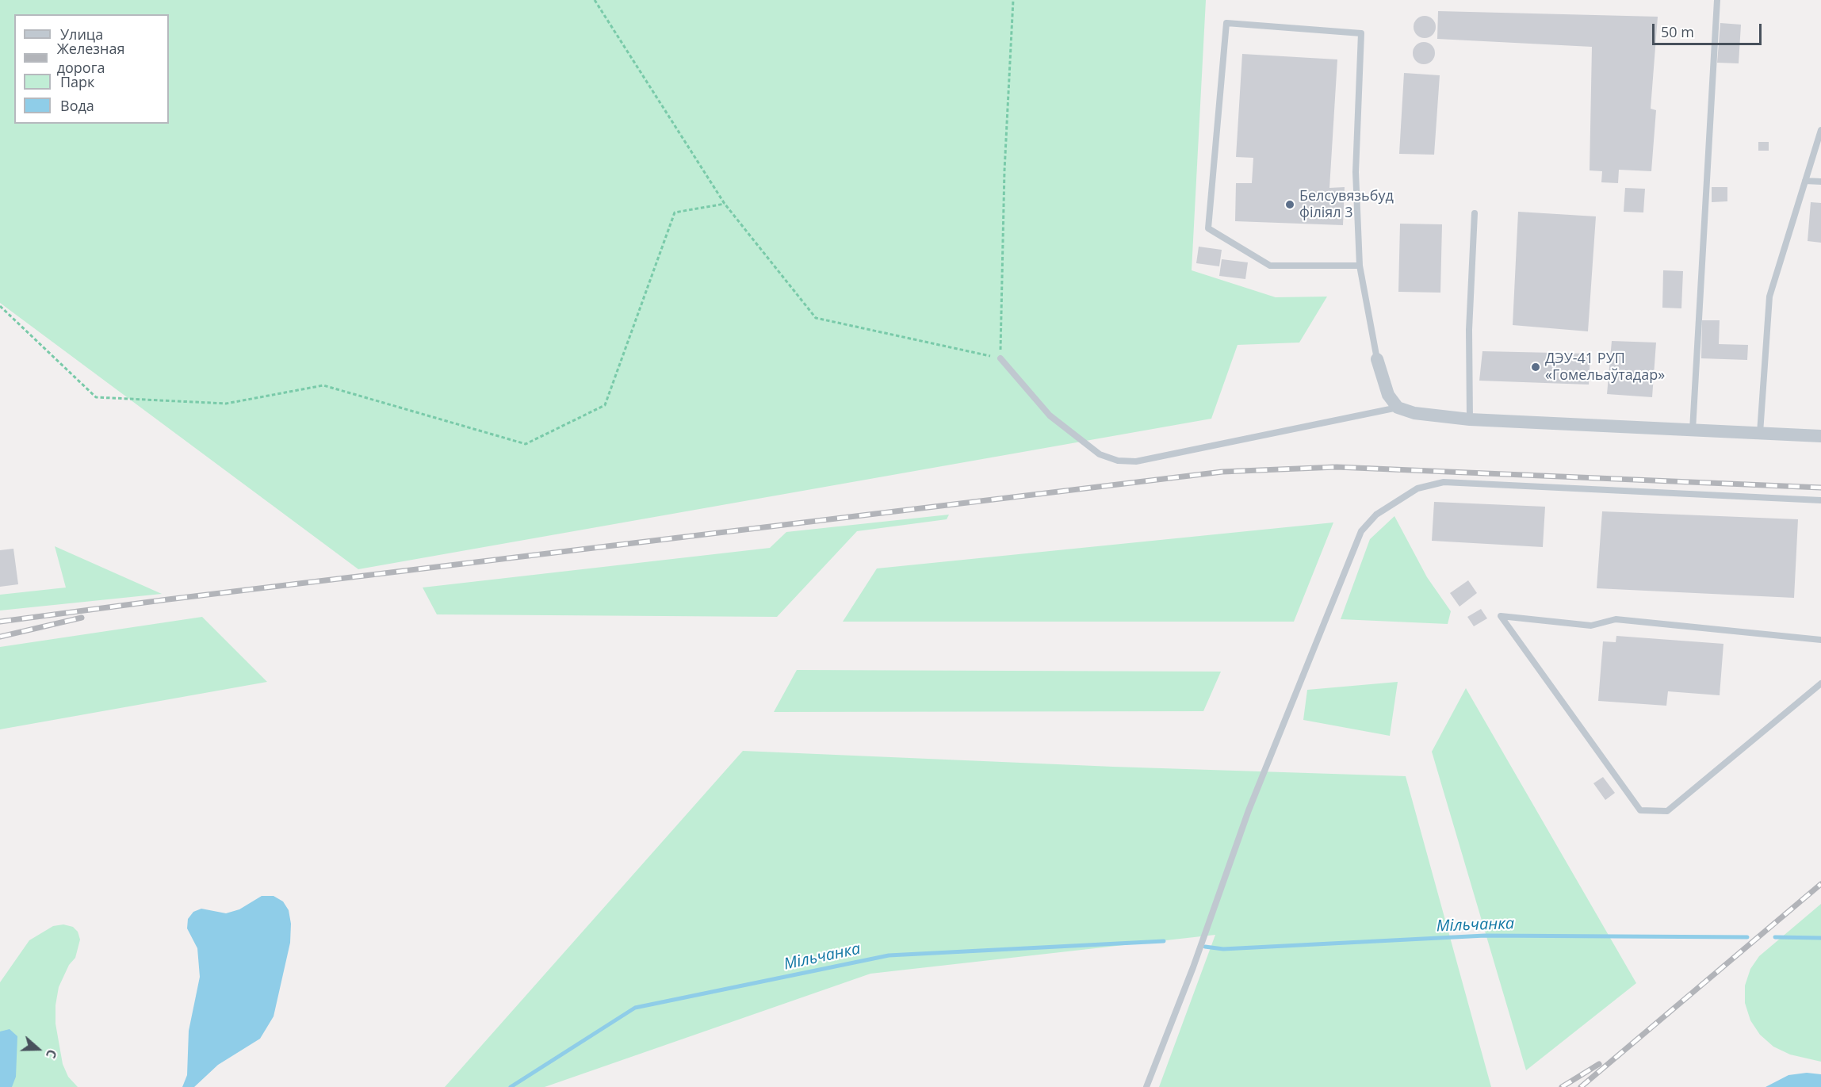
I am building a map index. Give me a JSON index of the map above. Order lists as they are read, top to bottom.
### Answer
{
  "water": ["Мільчанка"],
  "places": ["Белсувязьбуд філіял 3", "ДЭУ-41 РУП «Гомельаўтадар»"],
  "legend": [
    "Улица",
    "Железная дорога",
    "Парк",
    "Вода"
  ],
  "scale_bar": "50 m",
  "north": "right"
}
